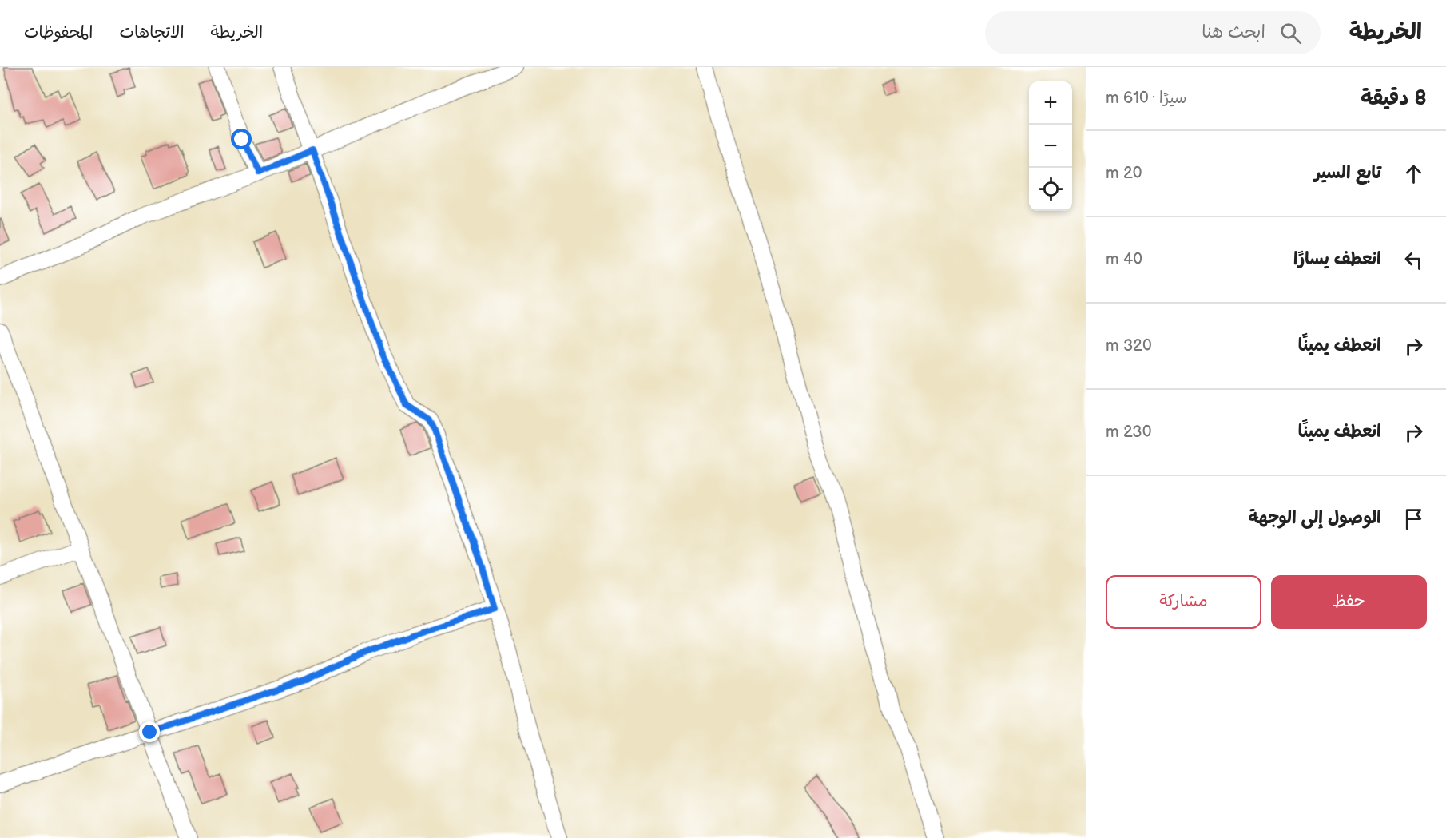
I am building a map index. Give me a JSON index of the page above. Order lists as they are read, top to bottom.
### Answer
{
  "page": {
    "header": "الخريطة",
    "search": "ابحث هنا",
    "nav": ["الخريطة", "الاتجاهات", "المحفوظات"],
    "heading": ["8 دقيقة", "سيرًا · 610 m"],
    "map_buttons": ["+", "−"],
    "list": [
      ["تابع السير", "20 m"],
      ["انعطف يسارًا", "40 m"],
      ["انعطف يمينًا", "320 m"],
      ["انعطف يمينًا", "230 m"],
      "الوصول إلى الوجهة"
    ],
    "buttons": ["حفظ", "مشاركة"]
  }
}
